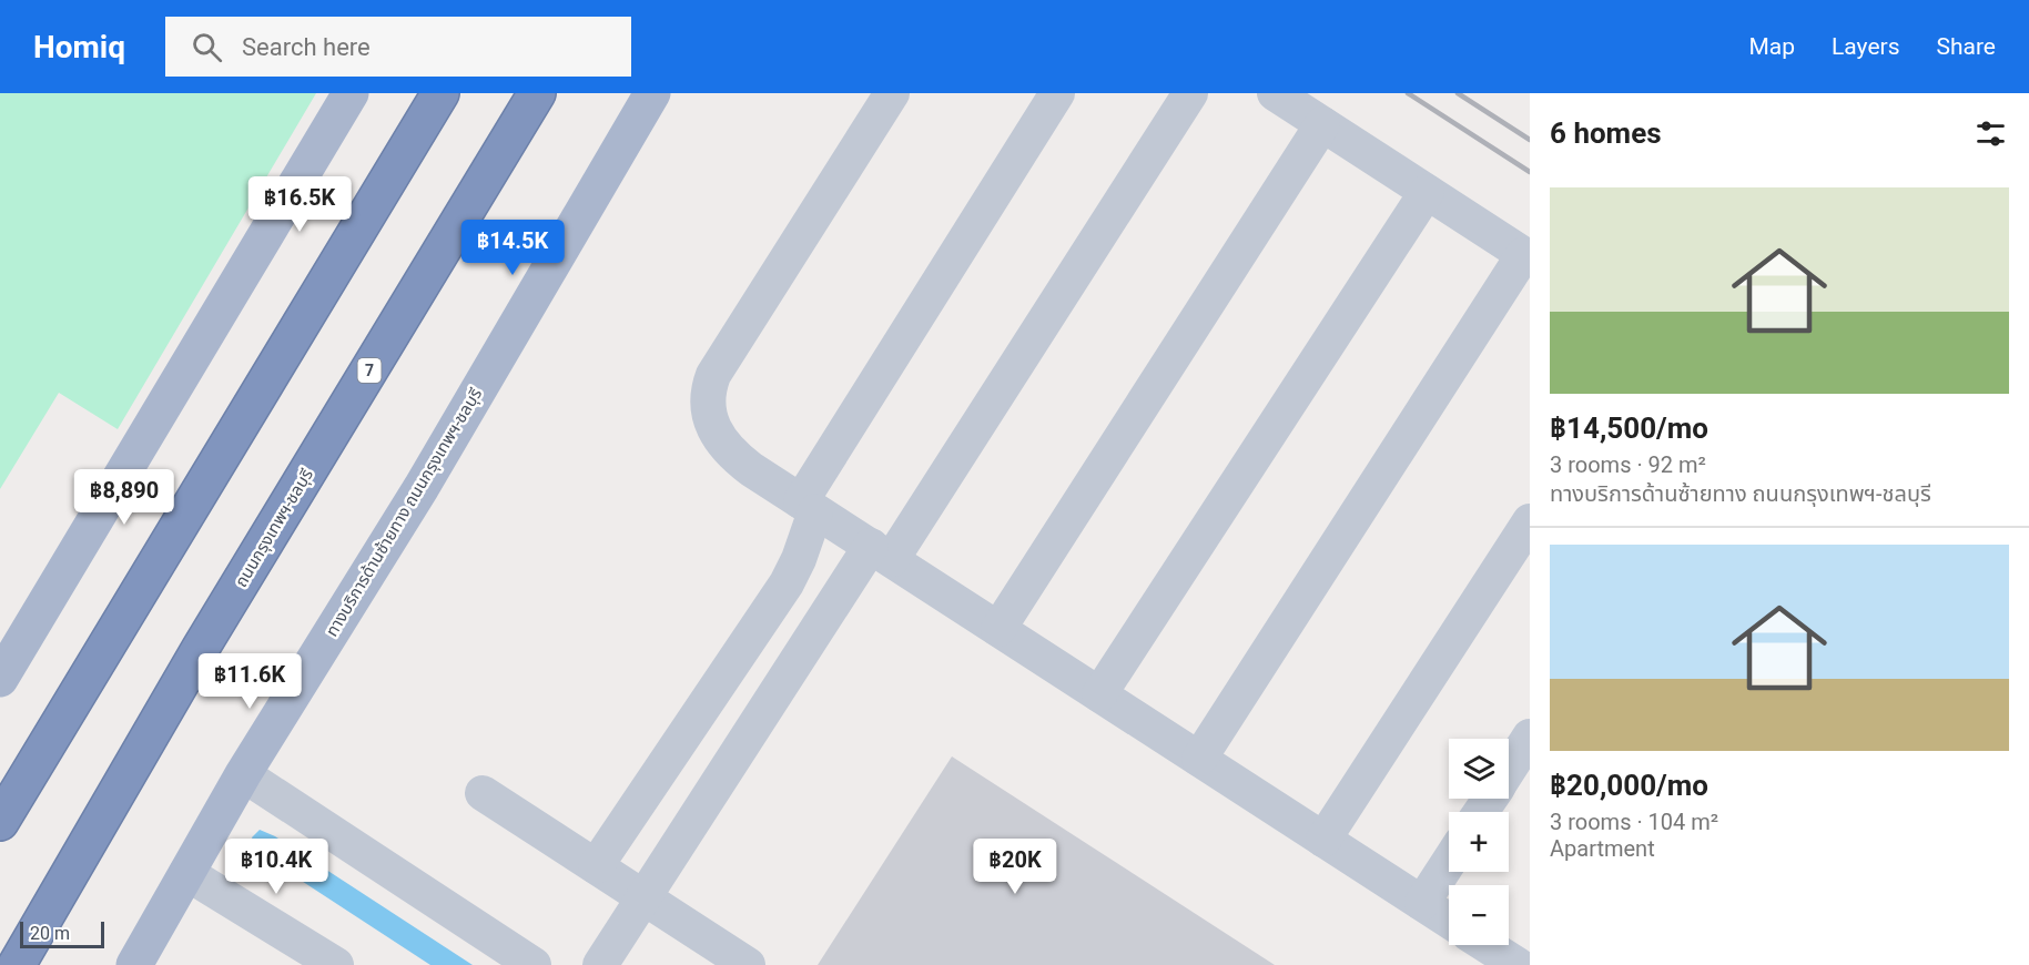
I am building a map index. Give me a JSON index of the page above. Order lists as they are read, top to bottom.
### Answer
{
  "streets": {
    "highway": ["7", "ถนนกรุงเทพฯ-ชลบุรี"],
    "main road": ["ทางบริการด้านซ้ายทาง ถนนกรุงเทพฯ-ชลบุรี"]
  },
  "scale_bar": "20 m",
  "page": {
    "header": "Homiq",
    "search": "Search here",
    "nav": ["Map", "Layers", "Share"],
    "heading": "6 homes",
    "list": [
      {
        "name": "฿14,500/mo",
        "note": "3 rooms · 92 m² · ทางบริการด้านซ้ายทาง ถนนกรุงเทพฯ-ชลบุรี"
      },
      {
        "name": "฿20,000/mo",
        "note": "3 rooms · 104 m² · Apartment"
      }
    ],
    "price": [
      "฿16.5K",
      "฿14.5K",
      "฿8,890",
      "฿11.6K",
      "฿10.4K",
      "฿20K"
    ],
    "map_buttons": ["+", "−"],
    "scale": "20 m"
  }
}
